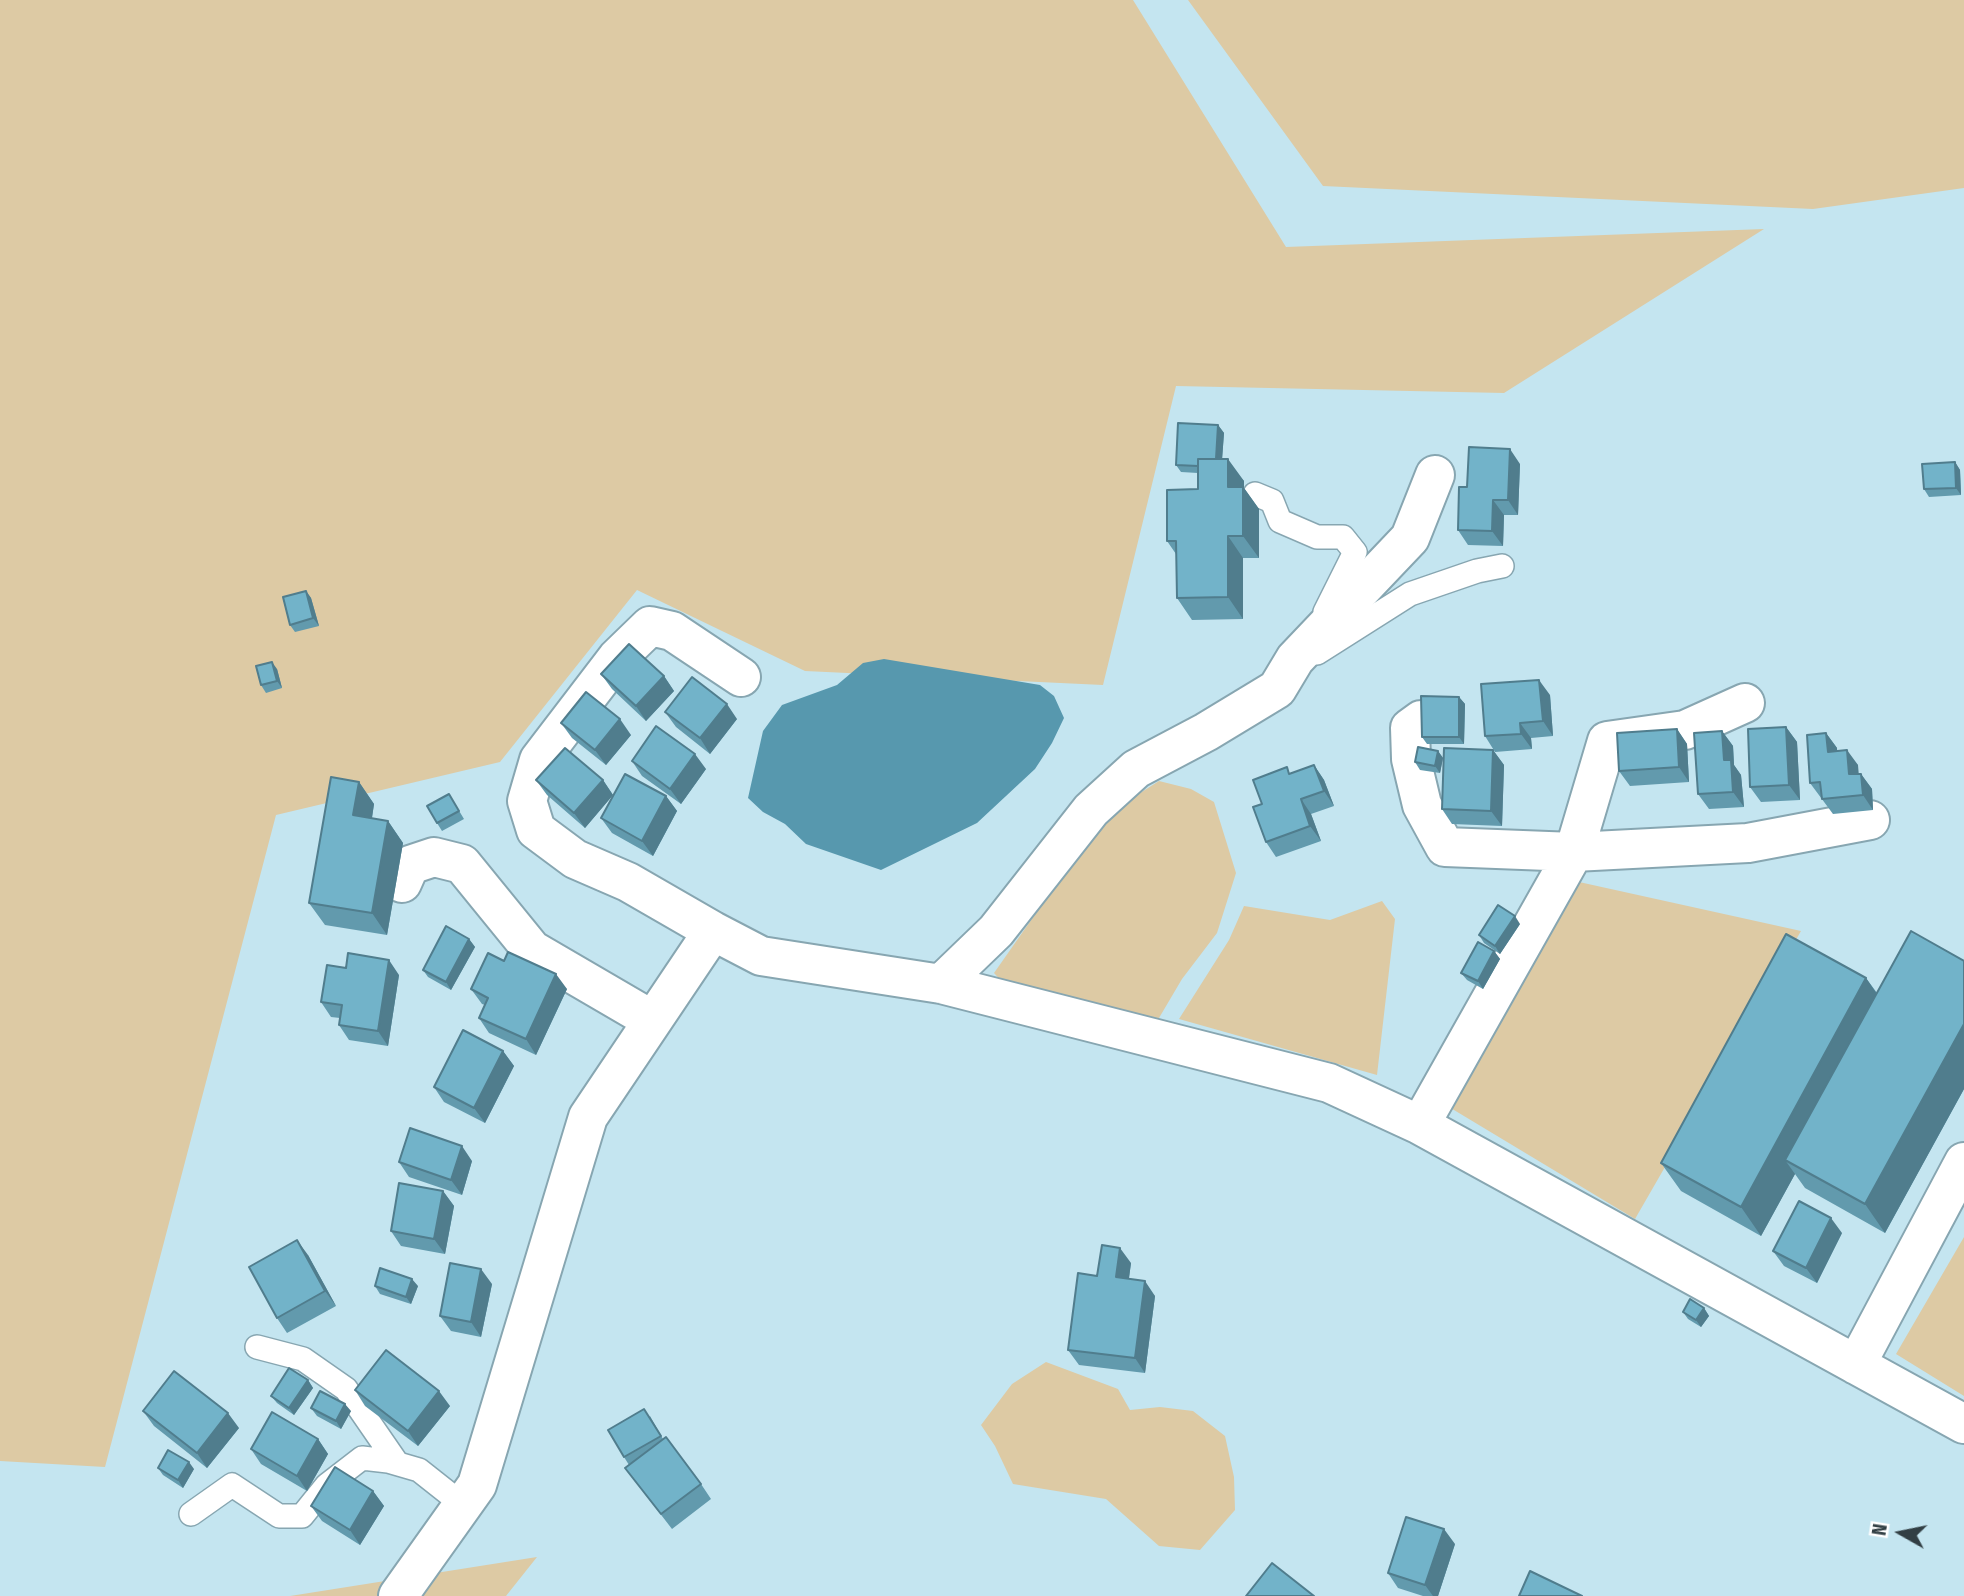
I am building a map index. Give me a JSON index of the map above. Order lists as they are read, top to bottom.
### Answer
{
  "north": "left"
}
